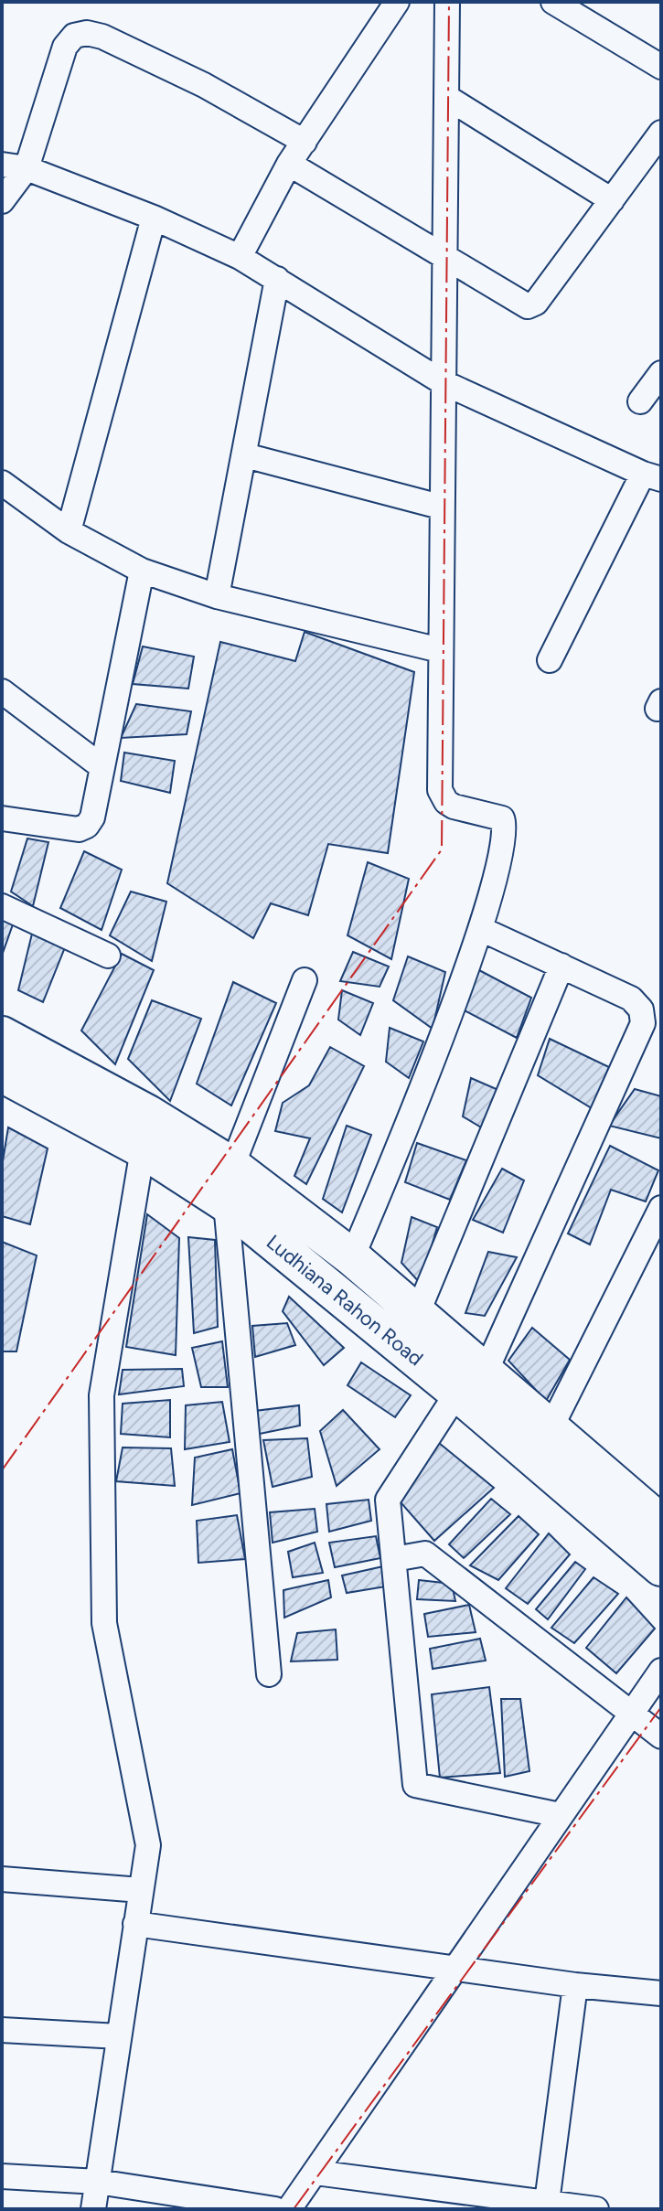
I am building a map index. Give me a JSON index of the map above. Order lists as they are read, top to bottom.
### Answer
{
  "streets": {
    "main road": ["Ludhiana Rahon Road"]
  }
}
